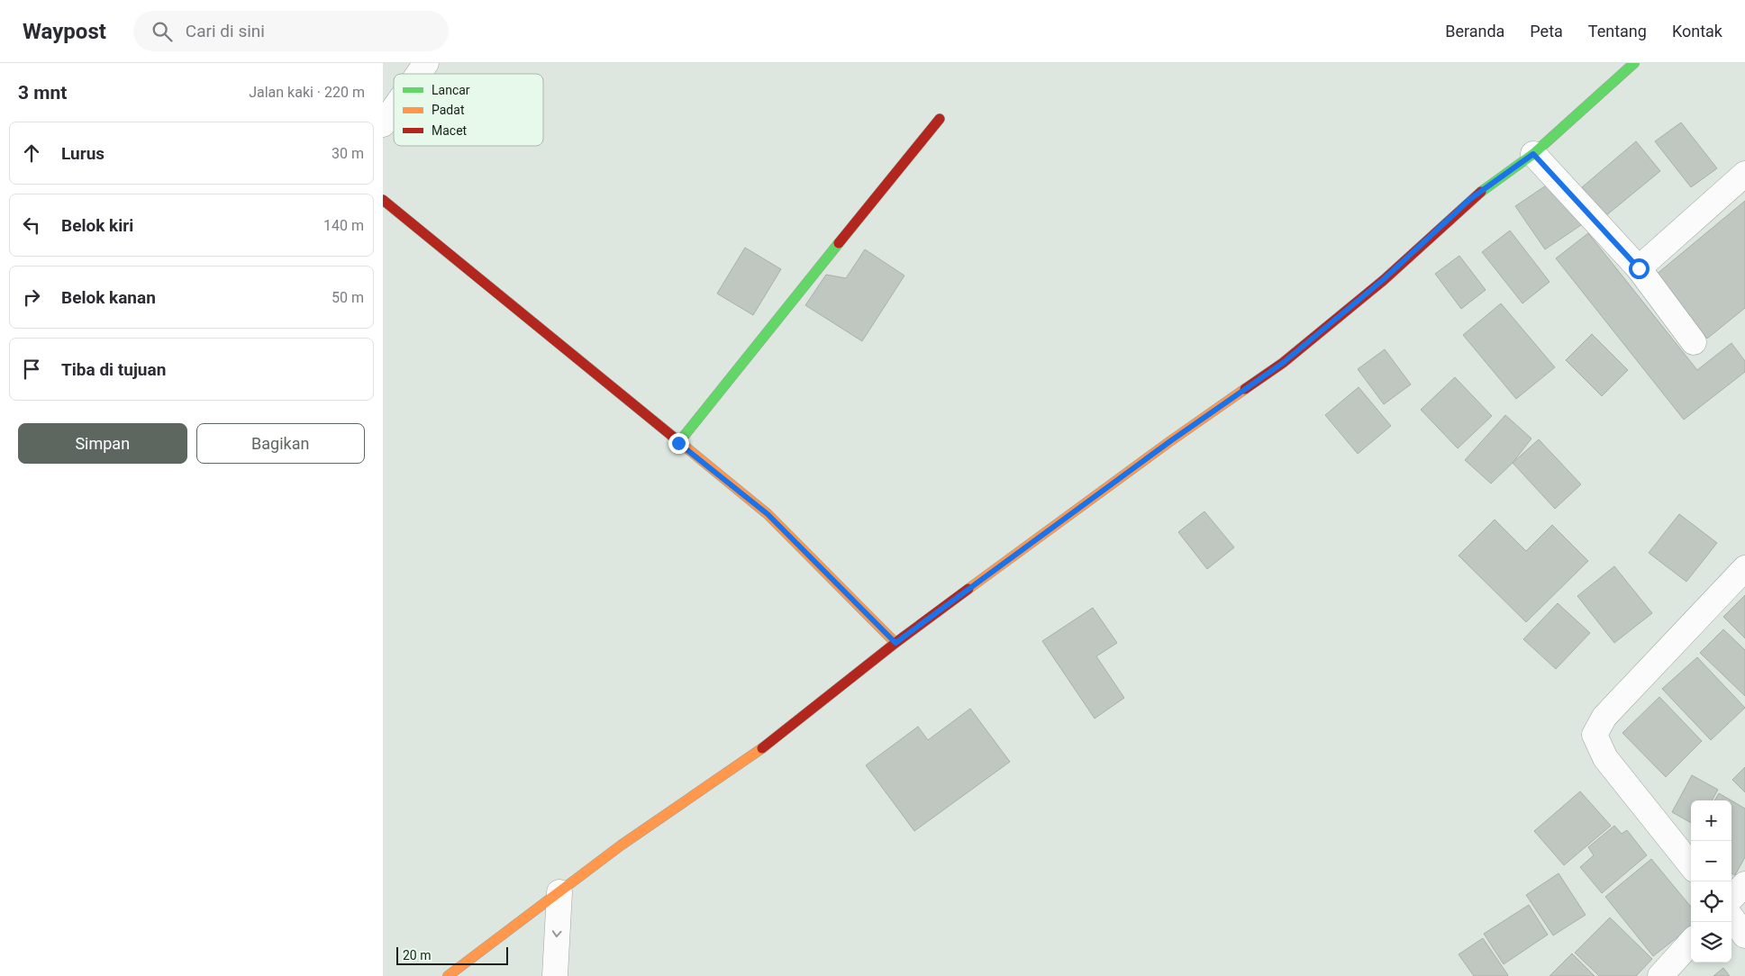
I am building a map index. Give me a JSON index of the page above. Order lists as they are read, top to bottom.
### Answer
{
  "legend": ["Lancar", "Padat", "Macet"],
  "scale_bar": "20 m",
  "page": {
    "header": "Waypost",
    "search": "Cari di sini",
    "nav": [
      "Beranda",
      "Peta",
      "Tentang",
      "Kontak"
    ],
    "heading": ["3 mnt", "Jalan kaki · 220 m"],
    "list": [
      ["Lurus", "30 m"],
      ["Belok kiri", "140 m"],
      ["Belok kanan", "50 m"],
      "Tiba di tujuan"
    ],
    "buttons": ["Simpan", "Bagikan"],
    "map_buttons": ["+", "−"],
    "scale": "20 m"
  }
}
